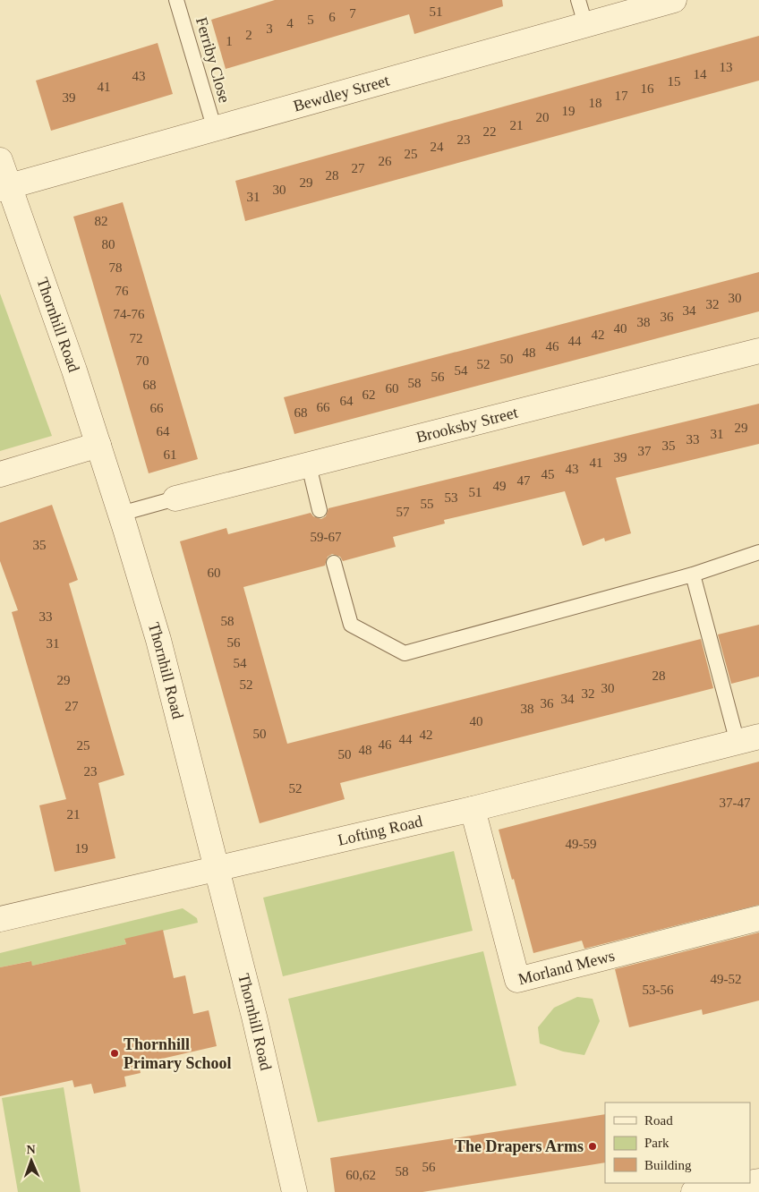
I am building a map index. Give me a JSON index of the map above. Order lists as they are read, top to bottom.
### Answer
{
  "streets": {
    "street": [
      "Bewdley Street",
      "Thornhill Road",
      "Brooksby Street",
      "Lofting Road",
      "Morland Mews"
    ],
    "lane": ["Ferriby Close"]
  },
  "crossings": [
    ["Ferriby Close", "Bewdley Street"],
    ["Bewdley Street", "Thornhill Road"],
    ["Thornhill Road", "Lofting Road"],
    ["Lofting Road", "Morland Mews"]
  ],
  "places": ["Thornhill Primary School", "The Drapers Arms"],
  "house_numbers": [
    "51",
    "7",
    "6",
    "5",
    "4",
    "3",
    "2",
    "1",
    "13",
    "14",
    "43",
    "15",
    "41",
    "16",
    "17",
    "39",
    "18",
    "19",
    "20",
    "21",
    "22",
    "23",
    "24",
    "25",
    "26",
    "27",
    "28",
    "29",
    "30",
    "31",
    "82",
    "80",
    "78",
    "76",
    "30",
    "32",
    "34",
    "74-76",
    "36",
    "38",
    "40",
    "42",
    "72",
    "44",
    "46",
    "48",
    "50",
    "70",
    "52",
    "54",
    "56",
    "58",
    "68",
    "60",
    "62",
    "64",
    "66",
    "66",
    "68",
    "29",
    "64",
    "31",
    "33",
    "35",
    "37",
    "61",
    "39",
    "41",
    "43",
    "45",
    "47",
    "49",
    "51",
    "53",
    "55",
    "57",
    "59-67",
    "35",
    "60",
    "33",
    "58",
    "56",
    "31",
    "54",
    "28",
    "29",
    "52",
    "30",
    "32",
    "34",
    "36",
    "27",
    "38",
    "40",
    "50",
    "42",
    "44",
    "46",
    "25",
    "48",
    "50",
    "23",
    "52",
    "37-47",
    "21",
    "49-59",
    "19",
    "49-52",
    "53-56",
    "56",
    "58",
    "60,62"
  ],
  "legend": ["Road", "Park", "Building"],
  "north": "top"
}
